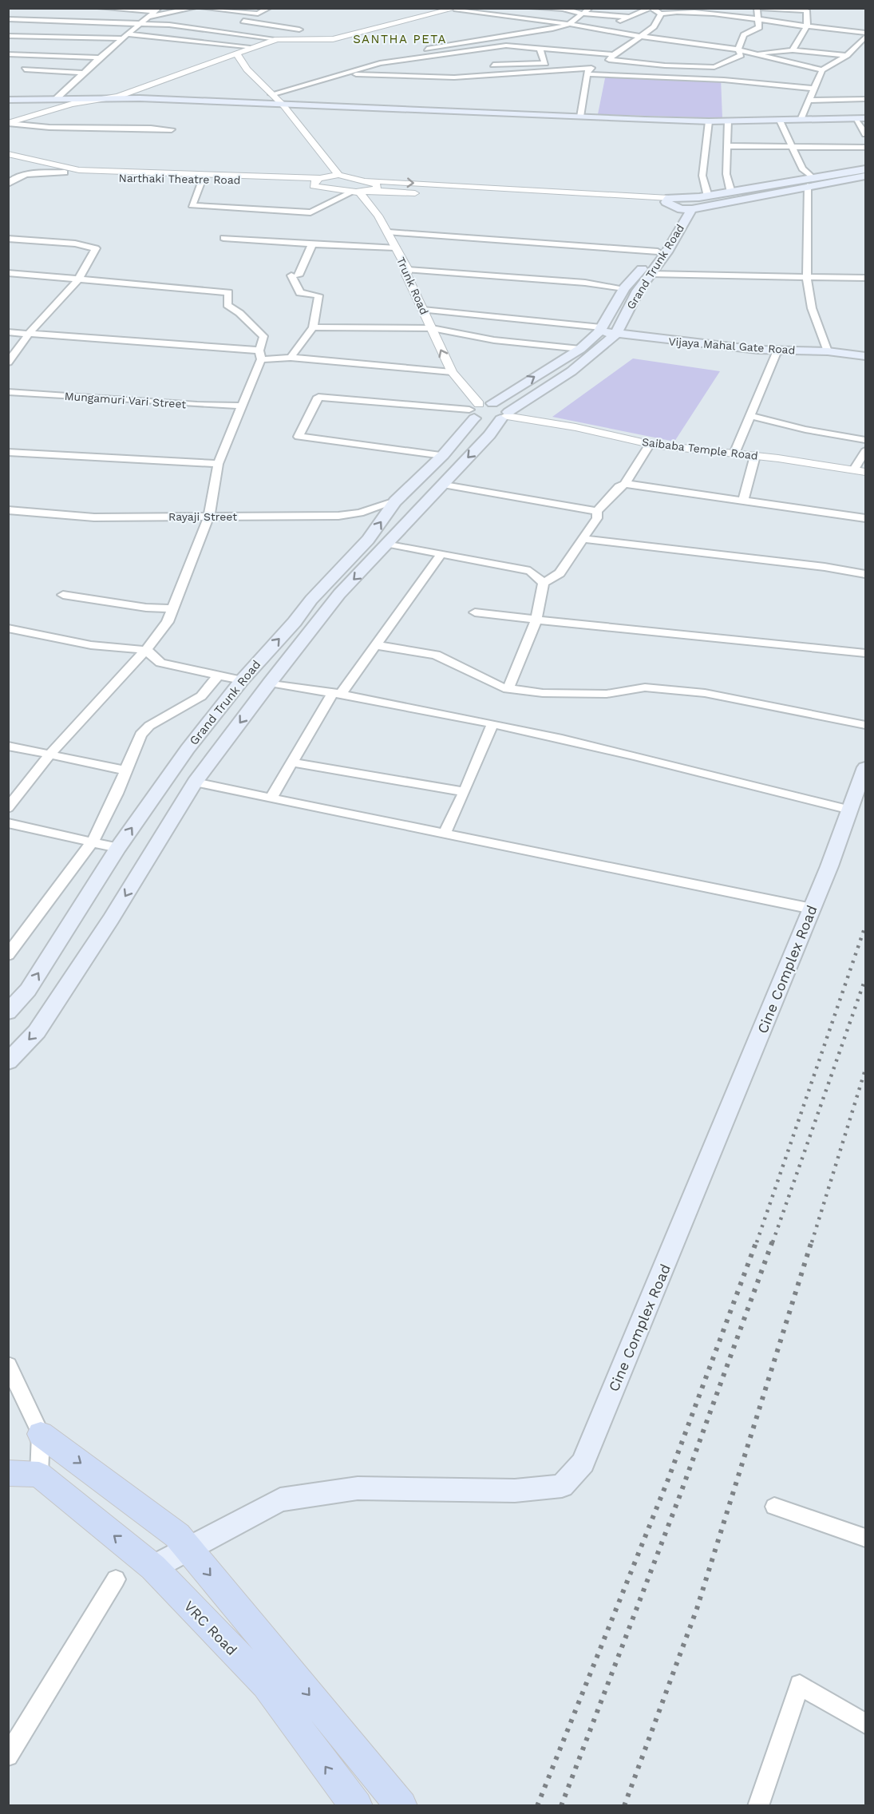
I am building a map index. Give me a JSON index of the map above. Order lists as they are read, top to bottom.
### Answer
{
  "streets": {
    "main road": [
      "Grand Trunk Road",
      "Vijaya Mahal Gate Road",
      "Cine Complex Road",
      "VRC Road"
    ],
    "street": [
      "Narthaki Theatre Road",
      "Trunk Road",
      "Mungamuri Vari Street",
      "Saibaba Temple Road",
      "Rayaji Street"
    ]
  },
  "crossings": [
    ["Narthaki Theatre Road", "Trunk Road"],
    ["Grand Trunk Road", "Trunk Road"],
    ["Grand Trunk Road", "Vijaya Mahal Gate Road"],
    ["Grand Trunk Road", "Saibaba Temple Road"],
    ["Grand Trunk Road", "Rayaji Street"],
    ["Cine Complex Road", "VRC Road"]
  ],
  "districts": ["SANTHA PETA"]
}
